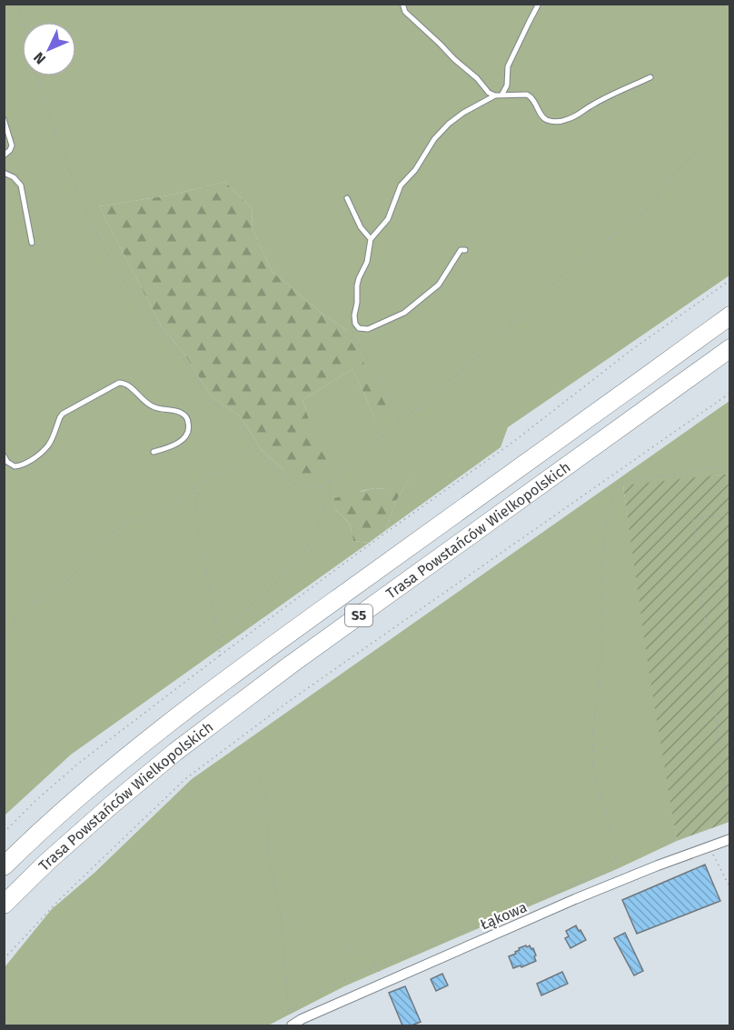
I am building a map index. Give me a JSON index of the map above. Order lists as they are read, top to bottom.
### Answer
{
  "streets": {
    "highway": ["Trasa Powstańców Wielkopolskich", "S5"],
    "street": ["Łąkowa"]
  },
  "north": "bottom left"
}
